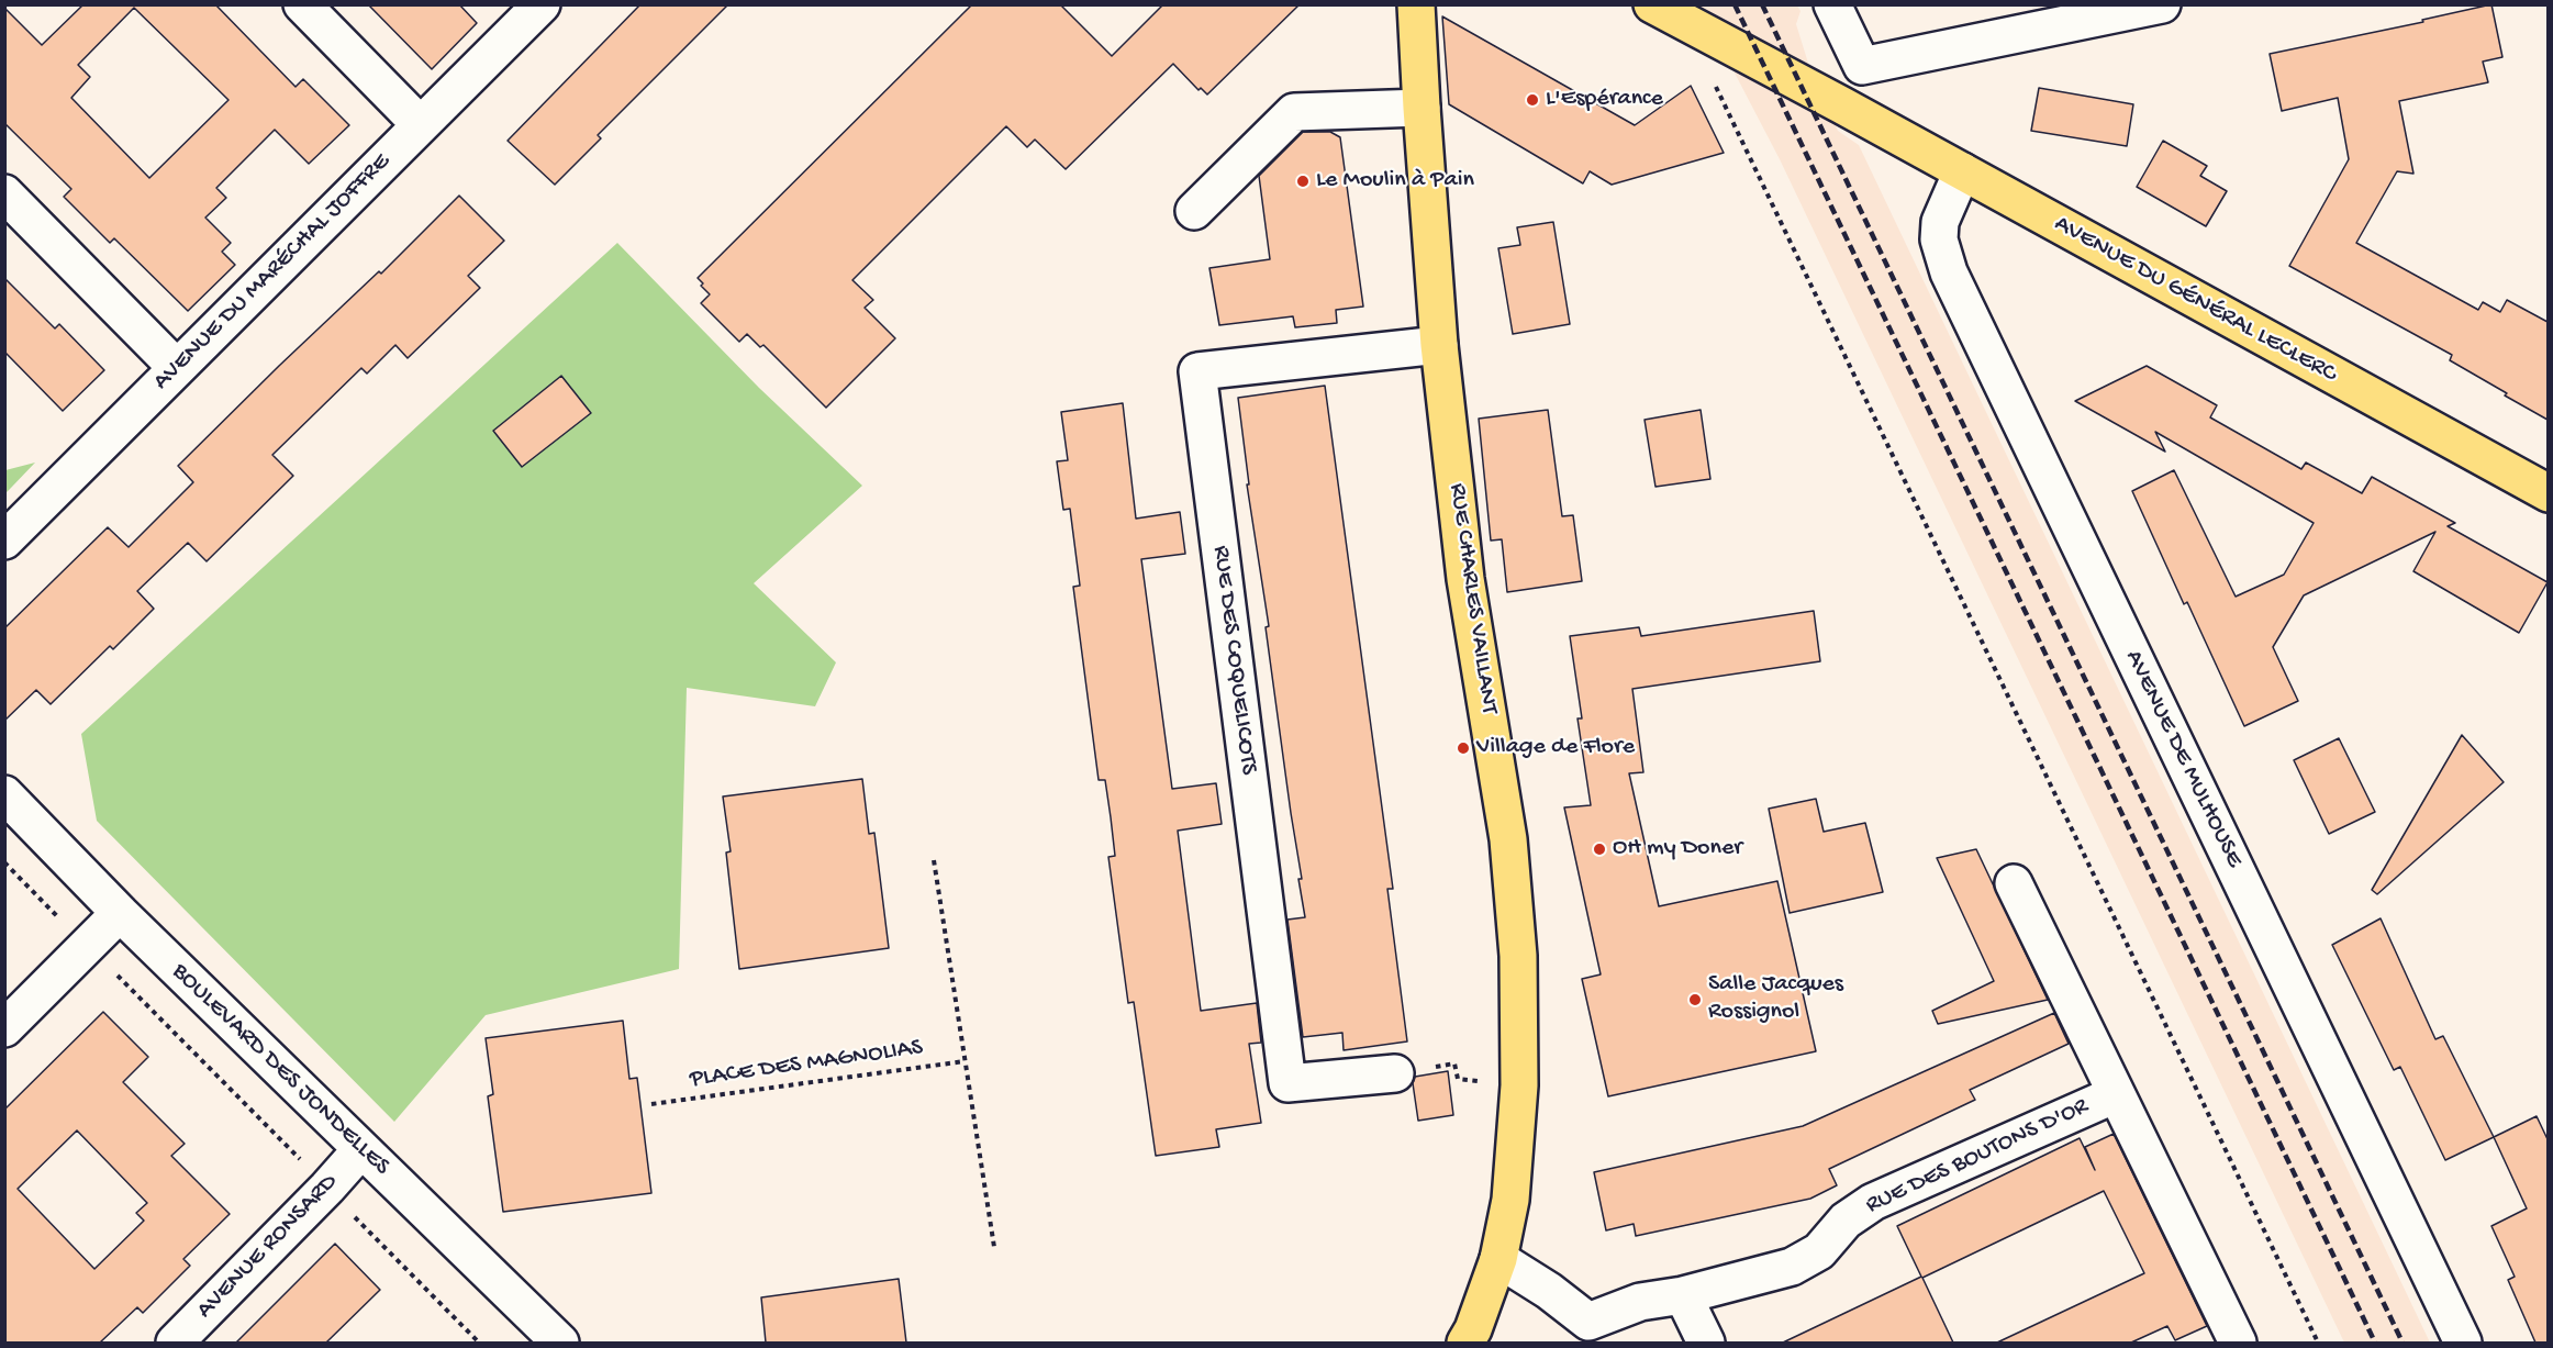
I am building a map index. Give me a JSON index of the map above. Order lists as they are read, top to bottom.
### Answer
{
  "streets": {
    "main road": ["AVENUE DU GÉNÉRAL LECLERC", "RUE CHARLES VAILLANT"],
    "street": [
      "AVENUE DU MARÉCHAL JOFFRE",
      "RUE DES COQUELICOTS",
      "AVENUE DE MULHOUSE",
      "BOULEVARD DES JONDELLES",
      "RUE DES BOUTONS D'OR",
      "AVENUE RONSARD"
    ],
    "path": ["PLACE DES MAGNOLIAS"]
  },
  "crossings": [
    ["AVENUE DU GÉNÉRAL LECLERC", "AVENUE DE MULHOUSE"],
    ["RUE CHARLES VAILLANT", "RUE DES COQUELICOTS"],
    ["BOULEVARD DES JONDELLES", "AVENUE RONSARD"]
  ],
  "places": [
    "L'Espérance",
    "Le Moulin à Pain",
    "Village de Flore",
    "OH my Doner",
    "Salle Jacques Rossignol"
  ]
}
